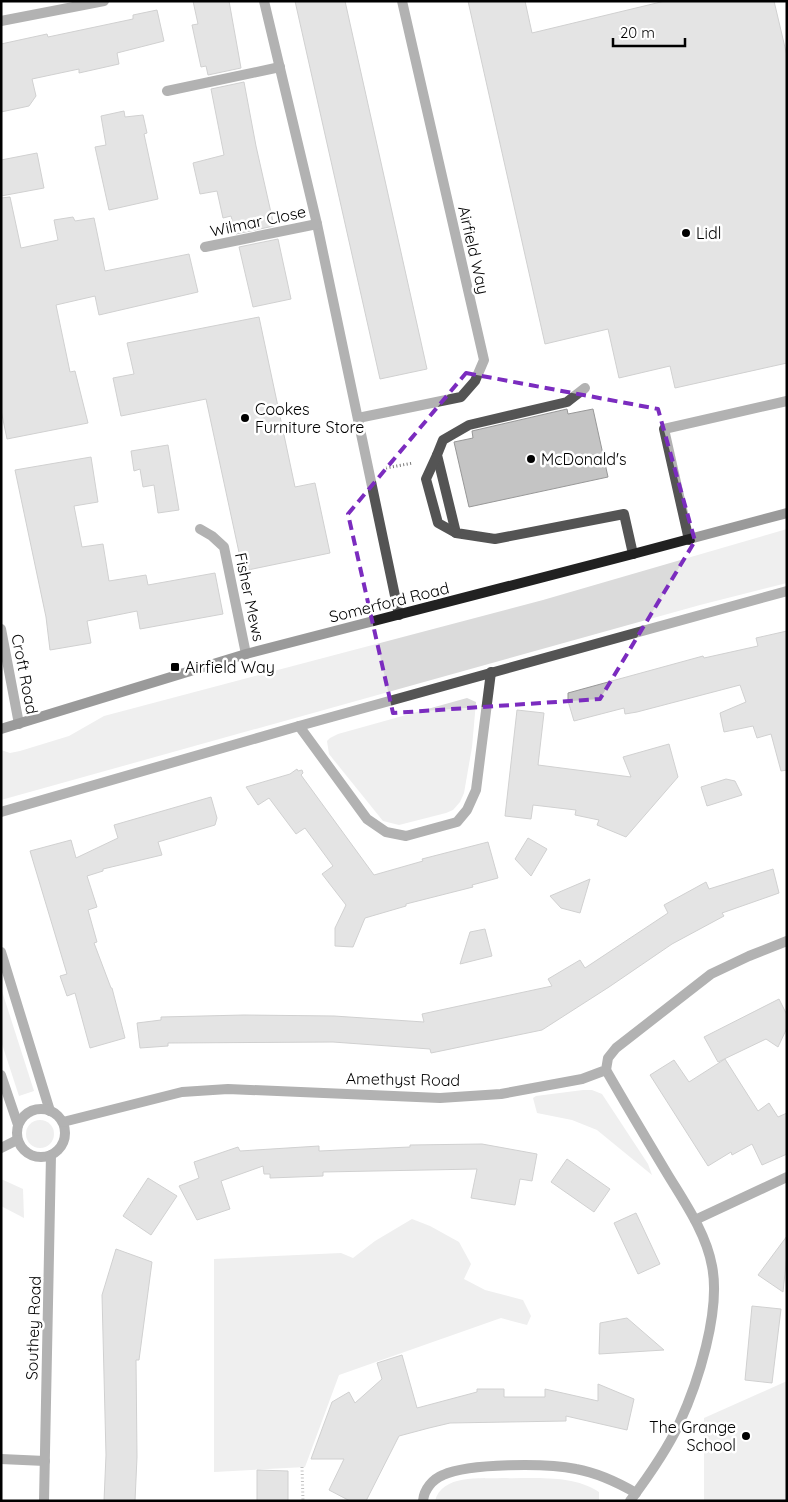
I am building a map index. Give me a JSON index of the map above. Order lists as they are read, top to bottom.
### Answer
{
  "streets": {
    "main road": ["Somerford Road"],
    "street": [
      "Wilmar Close",
      "Airfield Way",
      "Fisher Mews",
      "Croft Road",
      "Amethyst Road",
      "Southey Road"
    ]
  },
  "crossings": [
    ["Fisher Mews", "Somerford Road"],
    ["Somerford Road", "Croft Road"],
    ["Amethyst Road", "Southey Road"]
  ],
  "places": {
    "other": [
      "Lidl",
      "Cookes Furniture Store",
      "McDonald's",
      "The Grange School"
    ],
    "transit": ["Airfield Way"]
  },
  "scale_bar": "20 m"
}
